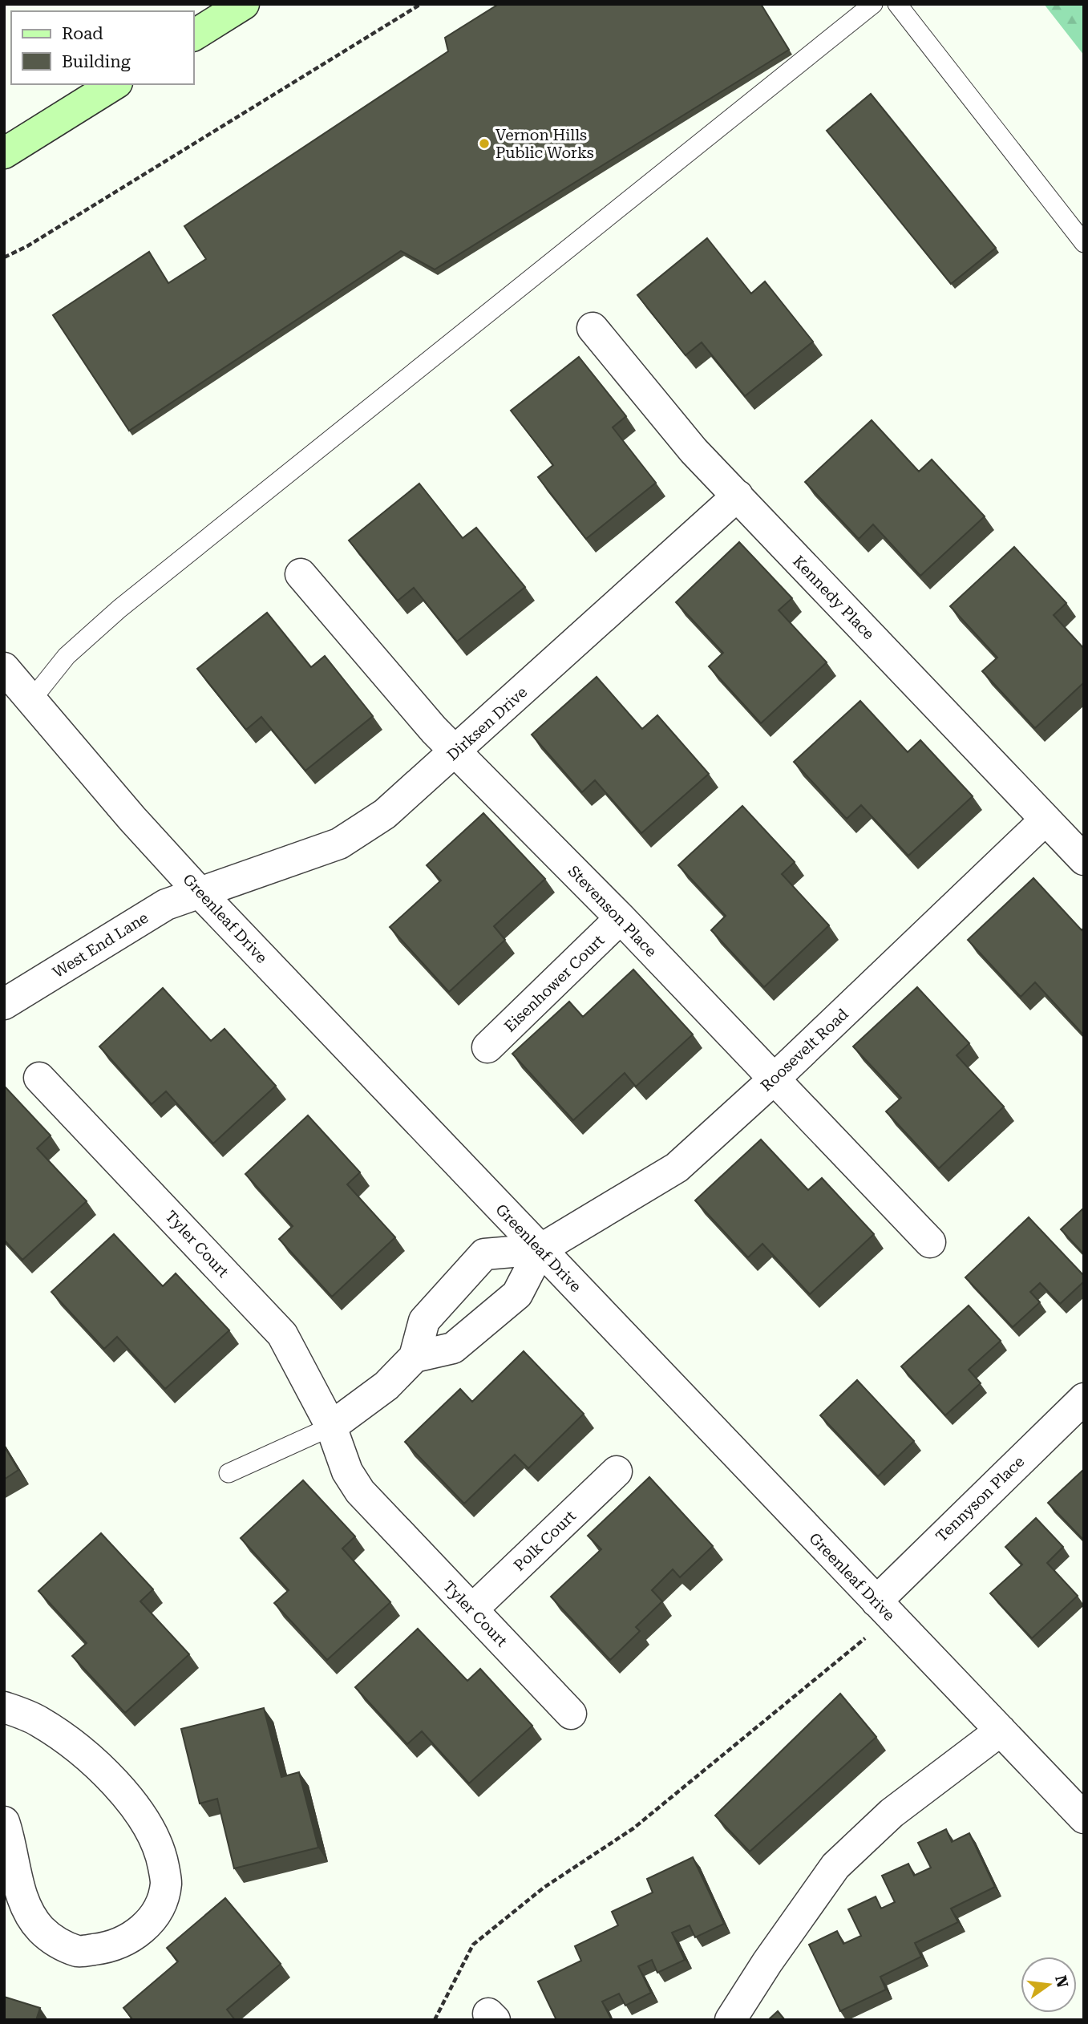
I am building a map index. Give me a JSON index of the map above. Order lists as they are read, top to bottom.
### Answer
{
  "streets": {
    "street": [
      "Kennedy Place",
      "Dirksen Drive",
      "Stevenson Place",
      "Greenleaf Drive",
      "West End Lane",
      "Eisenhower Court",
      "Roosevelt Road",
      "Tyler Court",
      "Tennyson Place",
      "Polk Court"
    ]
  },
  "crossings": [
    ["Kennedy Place", "Dirksen Drive"],
    ["Kennedy Place", "Roosevelt Road"],
    ["Dirksen Drive", "Stevenson Place"],
    ["Dirksen Drive", "Greenleaf Drive"],
    ["Dirksen Drive", "West End Lane"],
    ["Stevenson Place", "Eisenhower Court"],
    ["Stevenson Place", "Roosevelt Road"],
    ["Greenleaf Drive", "West End Lane"],
    ["Greenleaf Drive", "Roosevelt Road"],
    ["Greenleaf Drive", "Tennyson Place"],
    ["Tyler Court", "Polk Court"]
  ],
  "places": ["Vernon Hills Public Works"],
  "legend": ["Road", "Building"],
  "north": "right"
}
